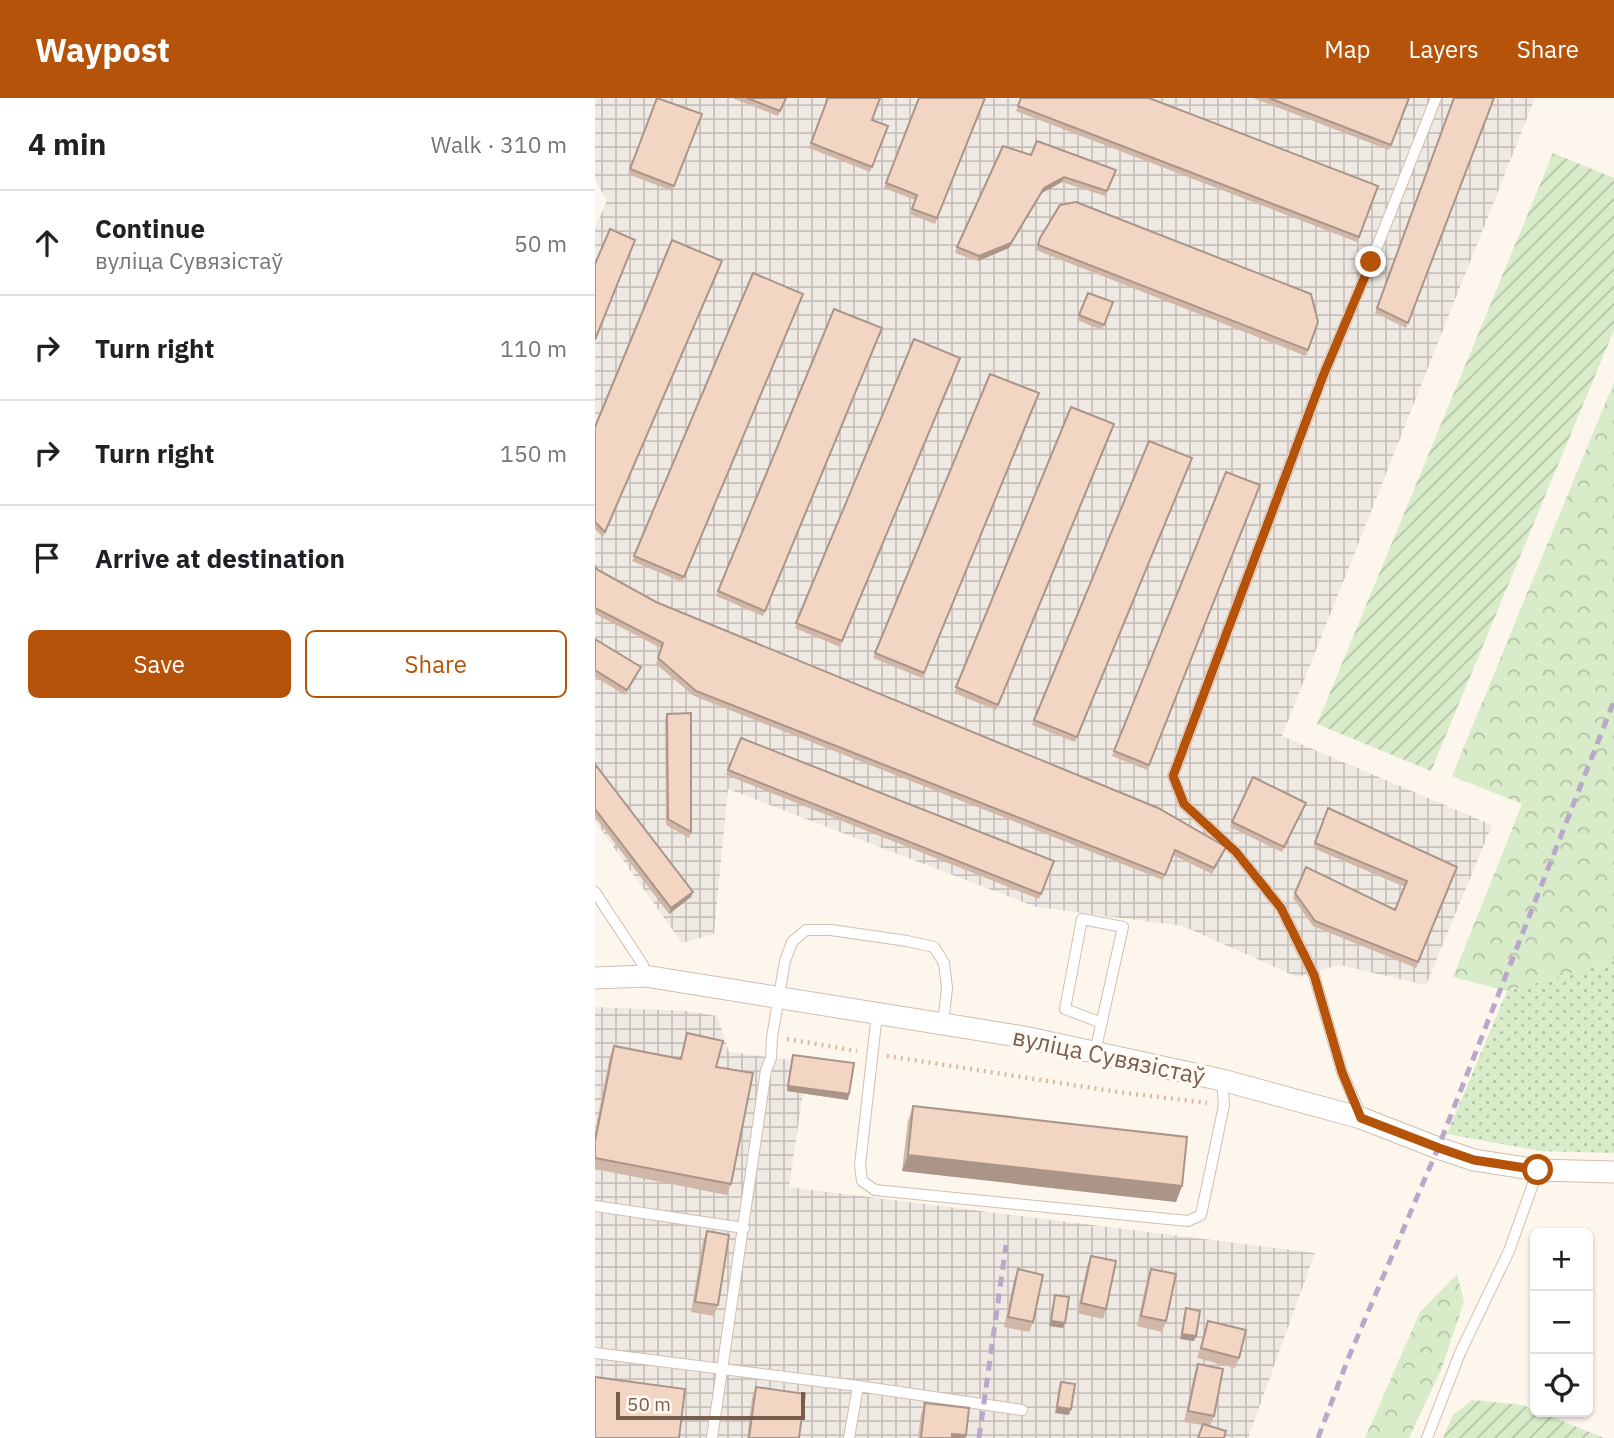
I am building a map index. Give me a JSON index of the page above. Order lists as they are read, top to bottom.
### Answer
{
  "streets": {
    "street": ["вуліца Сувязістаў"]
  },
  "scale_bar": "50 m",
  "page": {
    "header": "Waypost",
    "nav": ["Map", "Layers", "Share"],
    "heading": ["4 min", "Walk · 310 m"],
    "list": [
      ["Continue", "вуліца Сувязістаў", "50 m"],
      ["Turn right", "110 m"],
      ["Turn right", "150 m"],
      "Arrive at destination"
    ],
    "buttons": ["Save", "Share"],
    "map_buttons": ["+", "−"],
    "scale": "50 m"
  }
}
